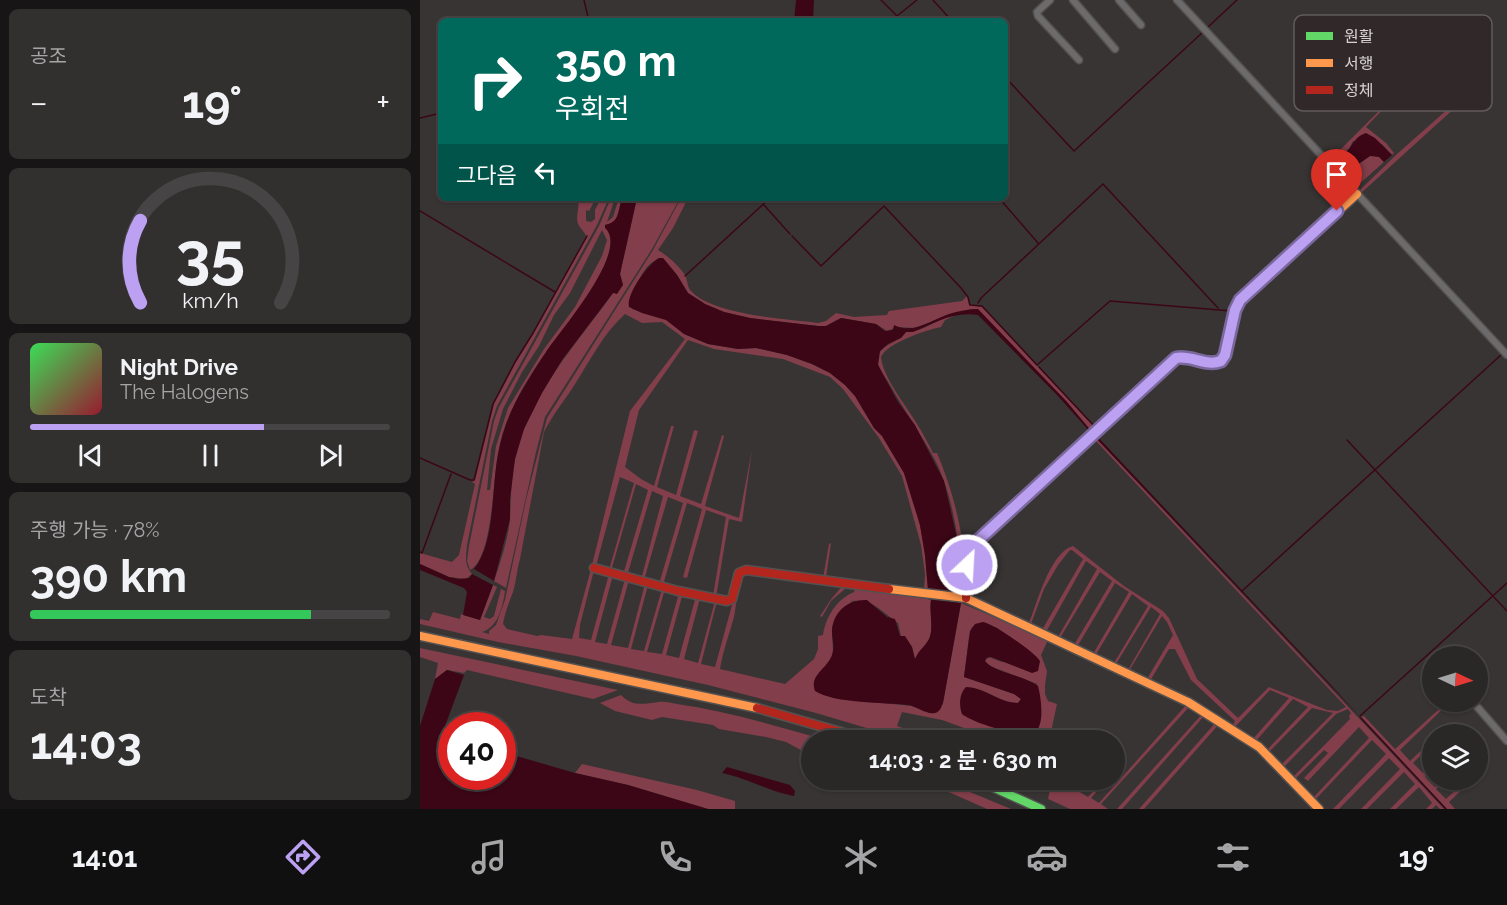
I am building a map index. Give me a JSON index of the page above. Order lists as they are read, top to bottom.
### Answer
{
  "legend": ["원활", "서행", "정체"],
  "north": "right",
  "page": {
    "tile": [
      "공조",
      ["주행 가능 · 78%", "390 km"],
      ["도착", "14:03"]
    ],
    "turn": ["350 m", "우회전"],
    "heat": ["−", "19°", "+"],
    "then": "그다음",
    "song": ["Night Drive", "The Halogens"],
    "limit": "40",
    "trip": "14:03 · 2 분 · 630 m",
    "tabs": ["14:01", "19°"],
    "gauge": ["35", "km/h"]
  }
}
